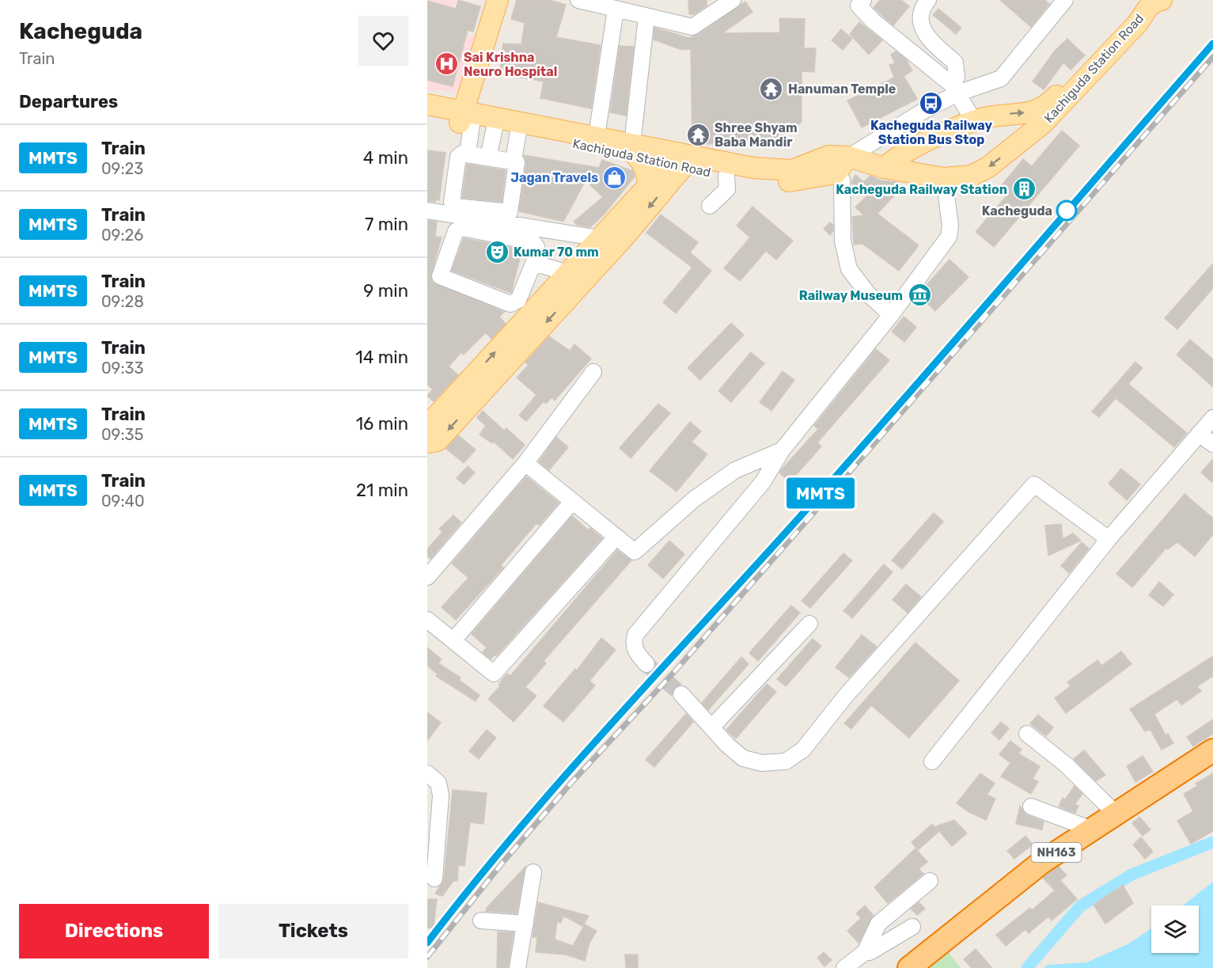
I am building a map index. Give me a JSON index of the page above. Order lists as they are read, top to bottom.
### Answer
{
  "streets": {
    "highway": ["NH163"],
    "main road": ["Kachiguda Station Road"]
  },
  "places": {
    "hospital": ["Sai Krishna Neuro Hospital"],
    "temple": ["Hanuman Temple", "Shree Shyam Baba Mandir"],
    "bus stop": ["Kacheguda Railway Station Bus Stop"],
    "shop": ["Jagan Travels"],
    "building": ["Kacheguda Railway Station"],
    "other": ["Kacheguda"],
    "theatre": ["Kumar 70 mm"],
    "museum": ["Railway Museum"]
  },
  "page": {
    "heading": [
      ["Kacheguda", "Train"],
      "Departures"
    ],
    "on_map": "MMTS",
    "list": [
      {
        "mark": "MMTS",
        "name": "Train",
        "note": "09:23",
        "value": "4 min"
      },
      {
        "mark": "MMTS",
        "name": "Train",
        "note": "09:26",
        "value": "7 min"
      },
      {
        "mark": "MMTS",
        "name": "Train",
        "note": "09:28",
        "value": "9 min"
      },
      {
        "mark": "MMTS",
        "name": "Train",
        "note": "09:33",
        "value": "14 min"
      },
      {
        "mark": "MMTS",
        "name": "Train",
        "note": "09:35",
        "value": "16 min"
      },
      {
        "mark": "MMTS",
        "name": "Train",
        "note": "09:40",
        "value": "21 min"
      }
    ],
    "buttons": ["Directions", "Tickets"]
  }
}
